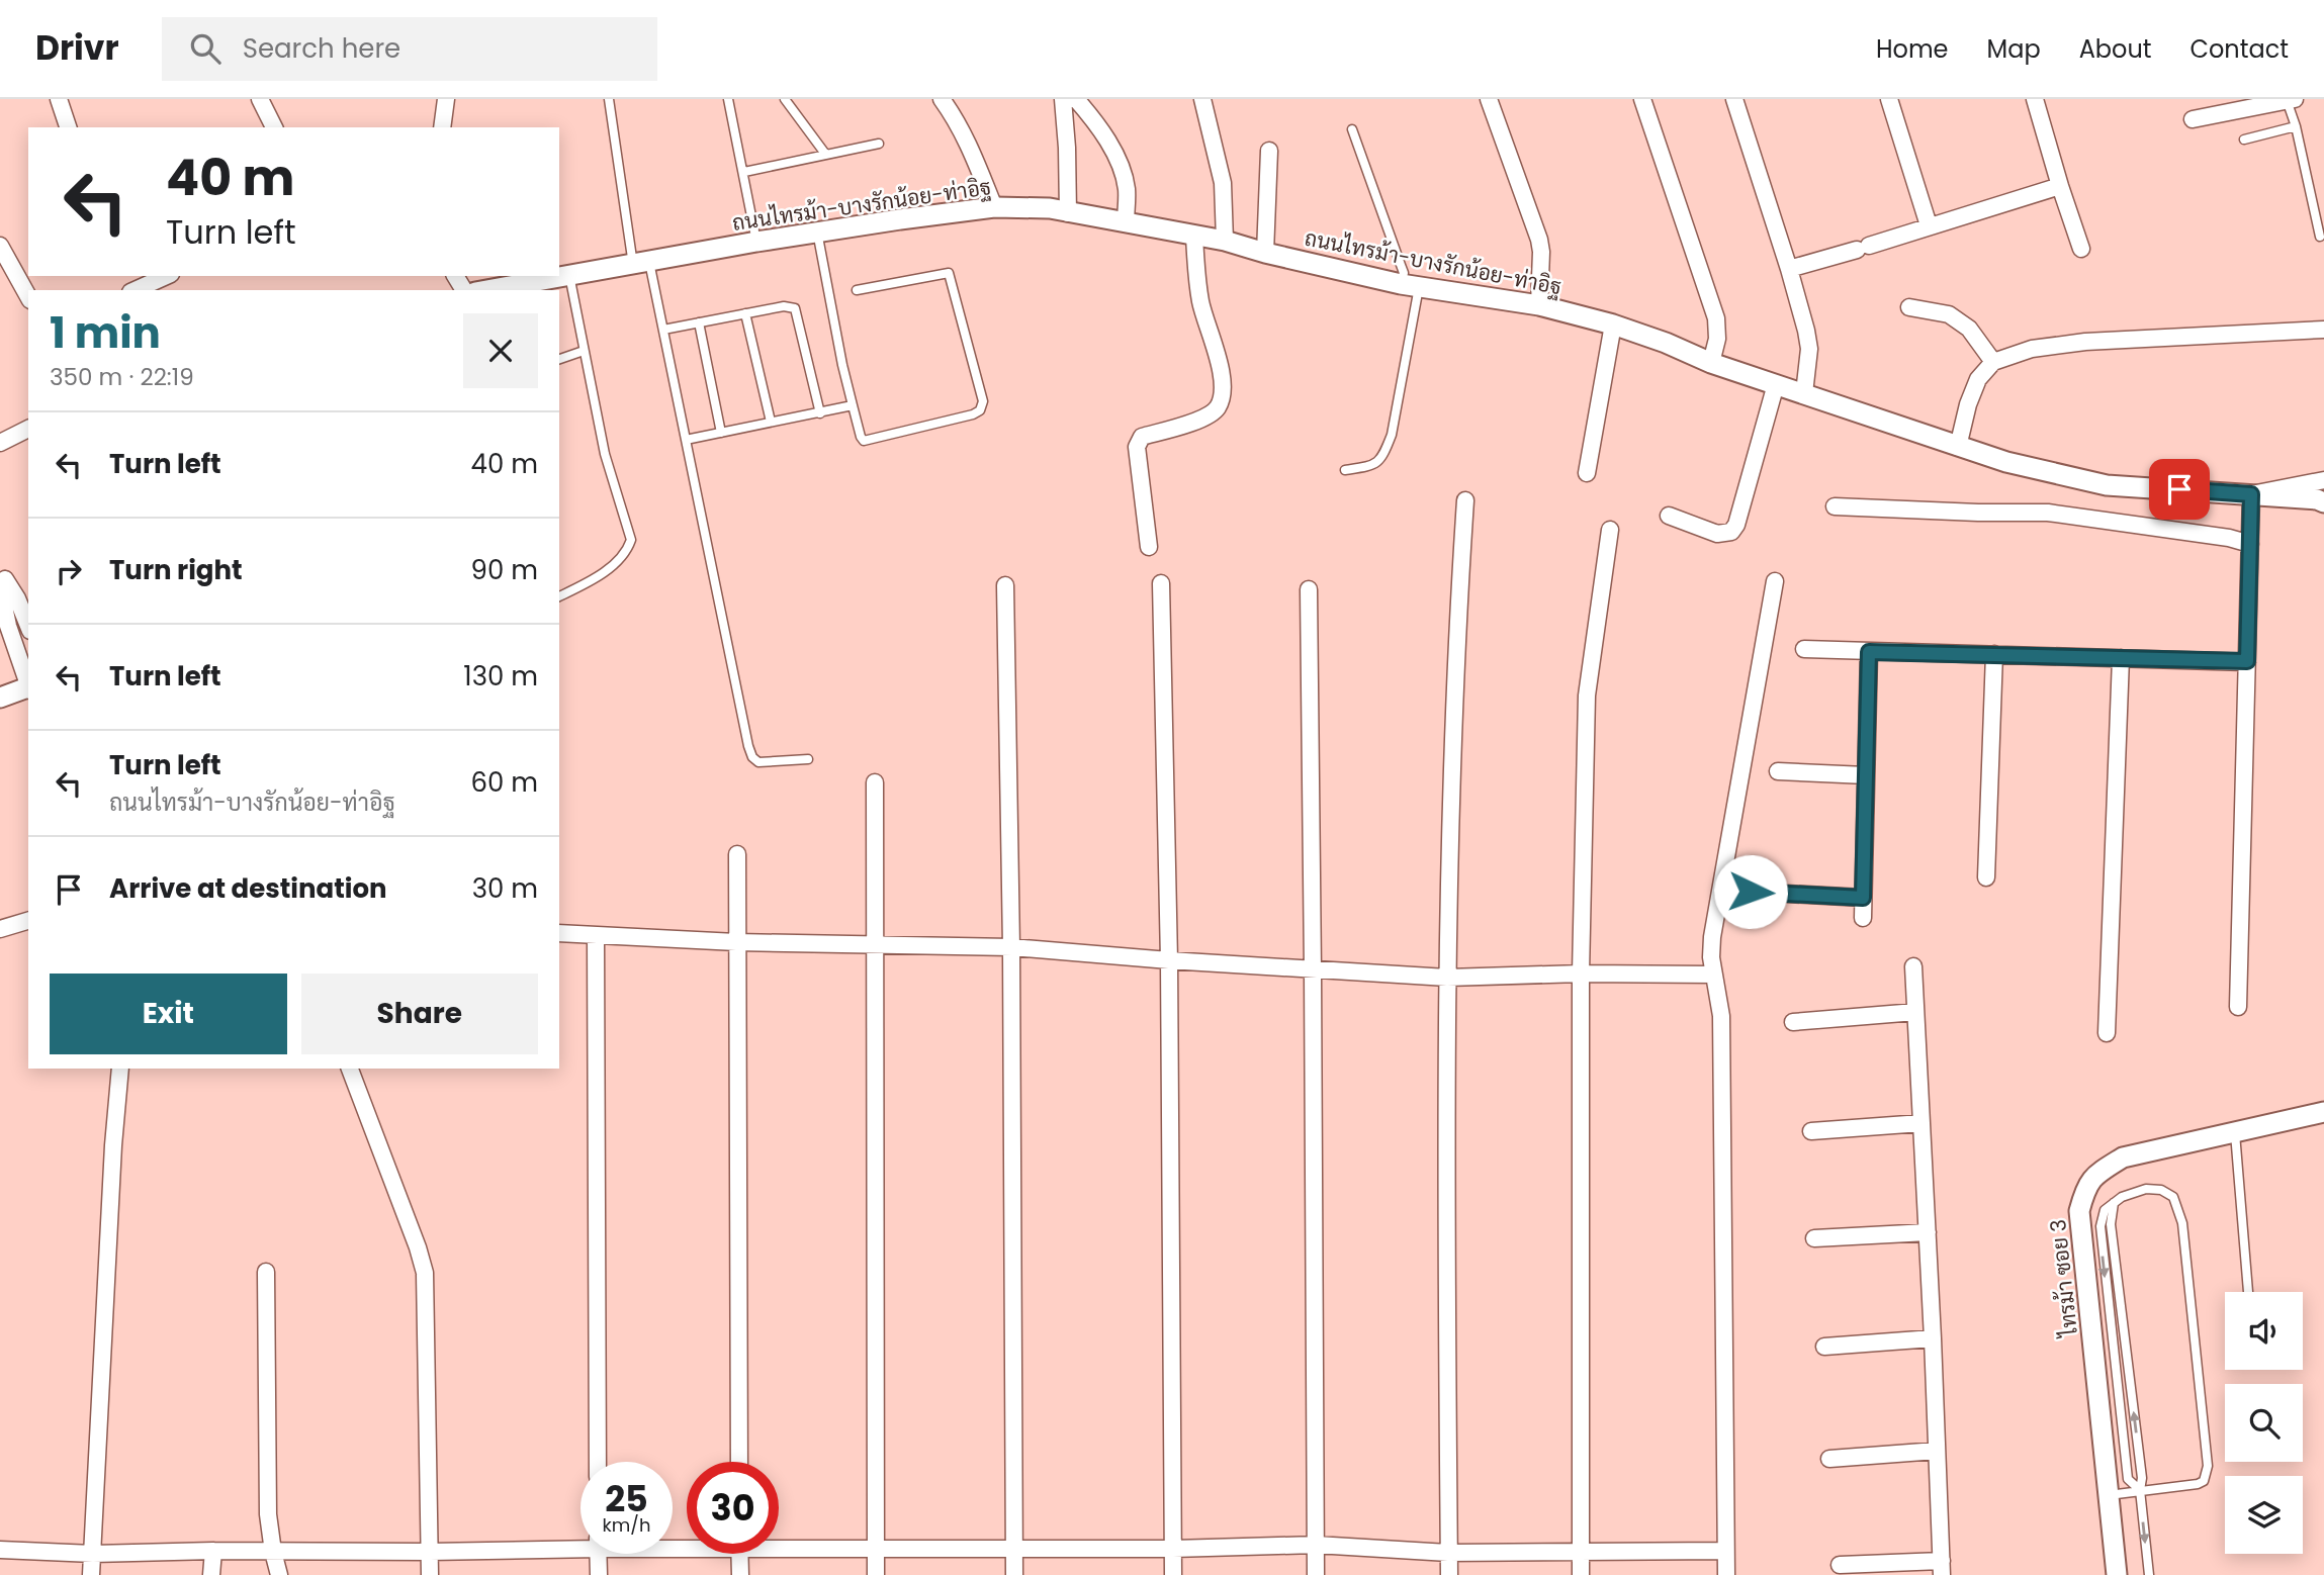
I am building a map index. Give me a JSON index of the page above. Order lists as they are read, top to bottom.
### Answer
{
  "streets": {
    "street": ["ถนนไทรม้า-บางรักน้อย-ท่าอิฐ", "ไทรม้า ซอย 3"]
  },
  "page": {
    "header": "Drivr",
    "search": "Search here",
    "nav": [
      "Home",
      "Map",
      "About",
      "Contact"
    ],
    "turn": ["40 m", "Turn left"],
    "heading": ["1 min", "350 m · 22:19"],
    "list": [
      {
        "name": "Turn left",
        "value": "40 m"
      },
      {
        "name": "Turn right",
        "value": "90 m"
      },
      {
        "name": "Turn left",
        "value": "130 m"
      },
      {
        "name": "Turn left",
        "note": "ถนนไทรม้า-บางรักน้อย-ท่าอิฐ",
        "value": "60 m"
      },
      {
        "name": "Arrive at destination",
        "value": "30 m"
      }
    ],
    "buttons": ["Exit", "Share"],
    "speed": "25 km/h",
    "limit": "30"
  }
}
